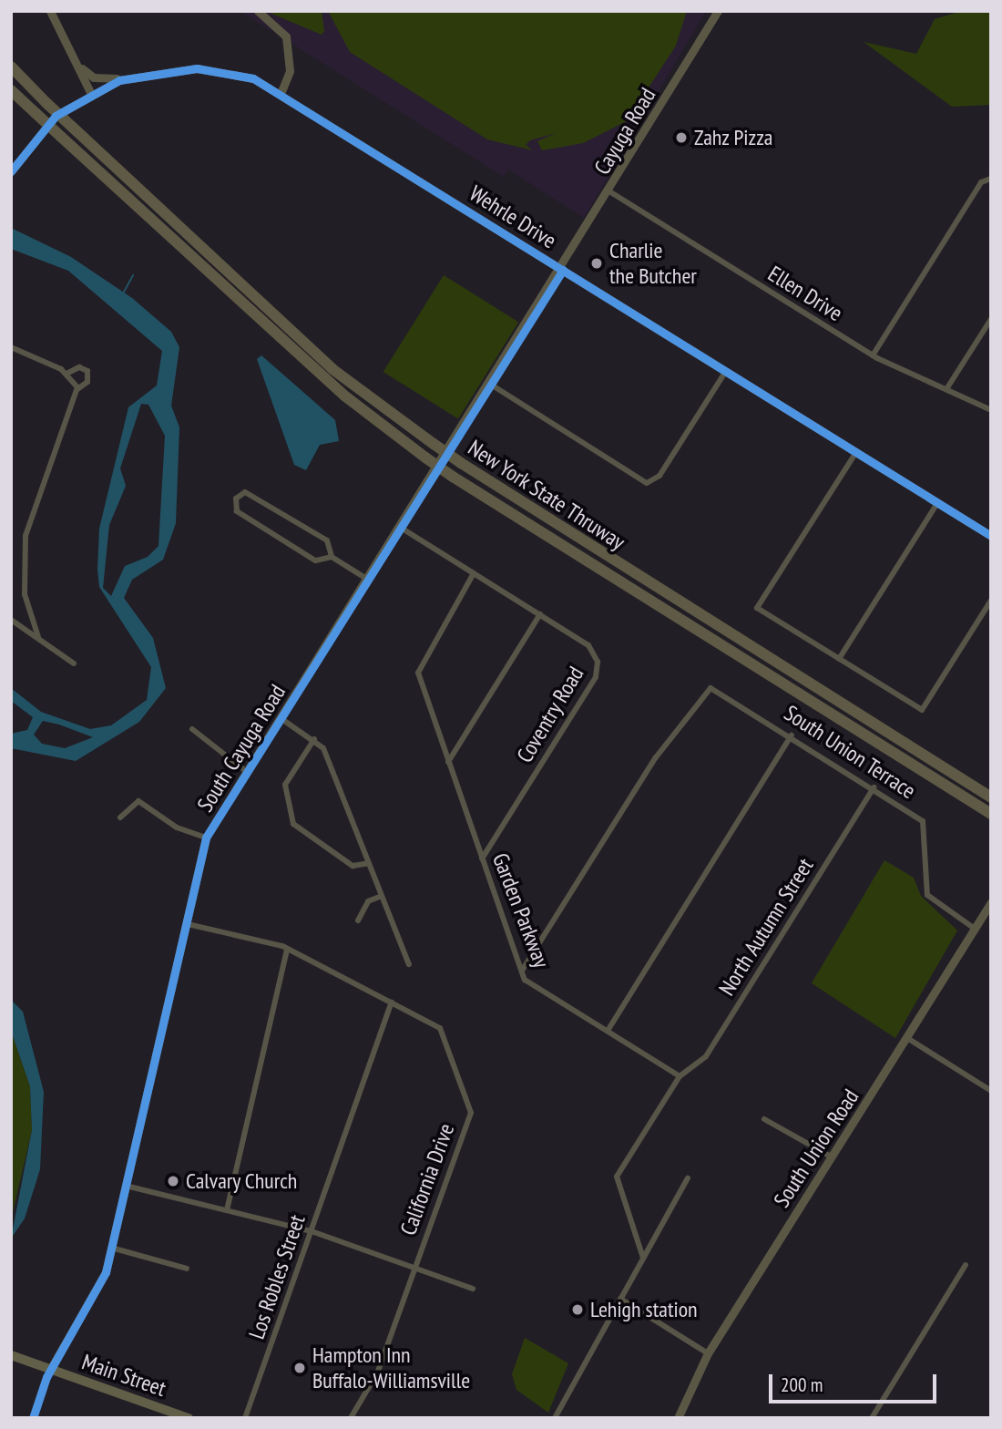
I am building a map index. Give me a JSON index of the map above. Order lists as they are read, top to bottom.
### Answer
{
  "streets": {
    "highway": ["New York State Thruway"],
    "main road": ["Main Street"],
    "street": [
      "Cayuga Road",
      "Wehrle Drive",
      "Ellen Drive",
      "Coventry Road",
      "South Cayuga Road",
      "South Union Terrace",
      "Garden Parkway",
      "North Autumn Street",
      "South Union Road",
      "California Drive",
      "Los Robles Street"
    ]
  },
  "crossings": [
    ["Cayuga Road", "Wehrle Drive"],
    ["Cayuga Road", "Ellen Drive"],
    ["Cayuga Road", "South Cayuga Road"],
    ["Wehrle Drive", "South Cayuga Road"],
    ["Coventry Road", "South Cayuga Road"],
    ["Coventry Road", "Garden Parkway"],
    ["South Cayuga Road", "California Drive"],
    ["South Cayuga Road", "Main Street"],
    ["South Union Terrace", "Garden Parkway"],
    ["South Union Terrace", "North Autumn Street"],
    ["South Union Terrace", "South Union Road"],
    ["Garden Parkway", "North Autumn Street"],
    ["California Drive", "Los Robles Street"]
  ],
  "places": [
    "Zahz Pizza",
    "Charlie the Butcher",
    "Calvary Church",
    "Lehigh station",
    "Hampton Inn Buffalo-Williamsville"
  ],
  "scale_bar": "200 m"
}
